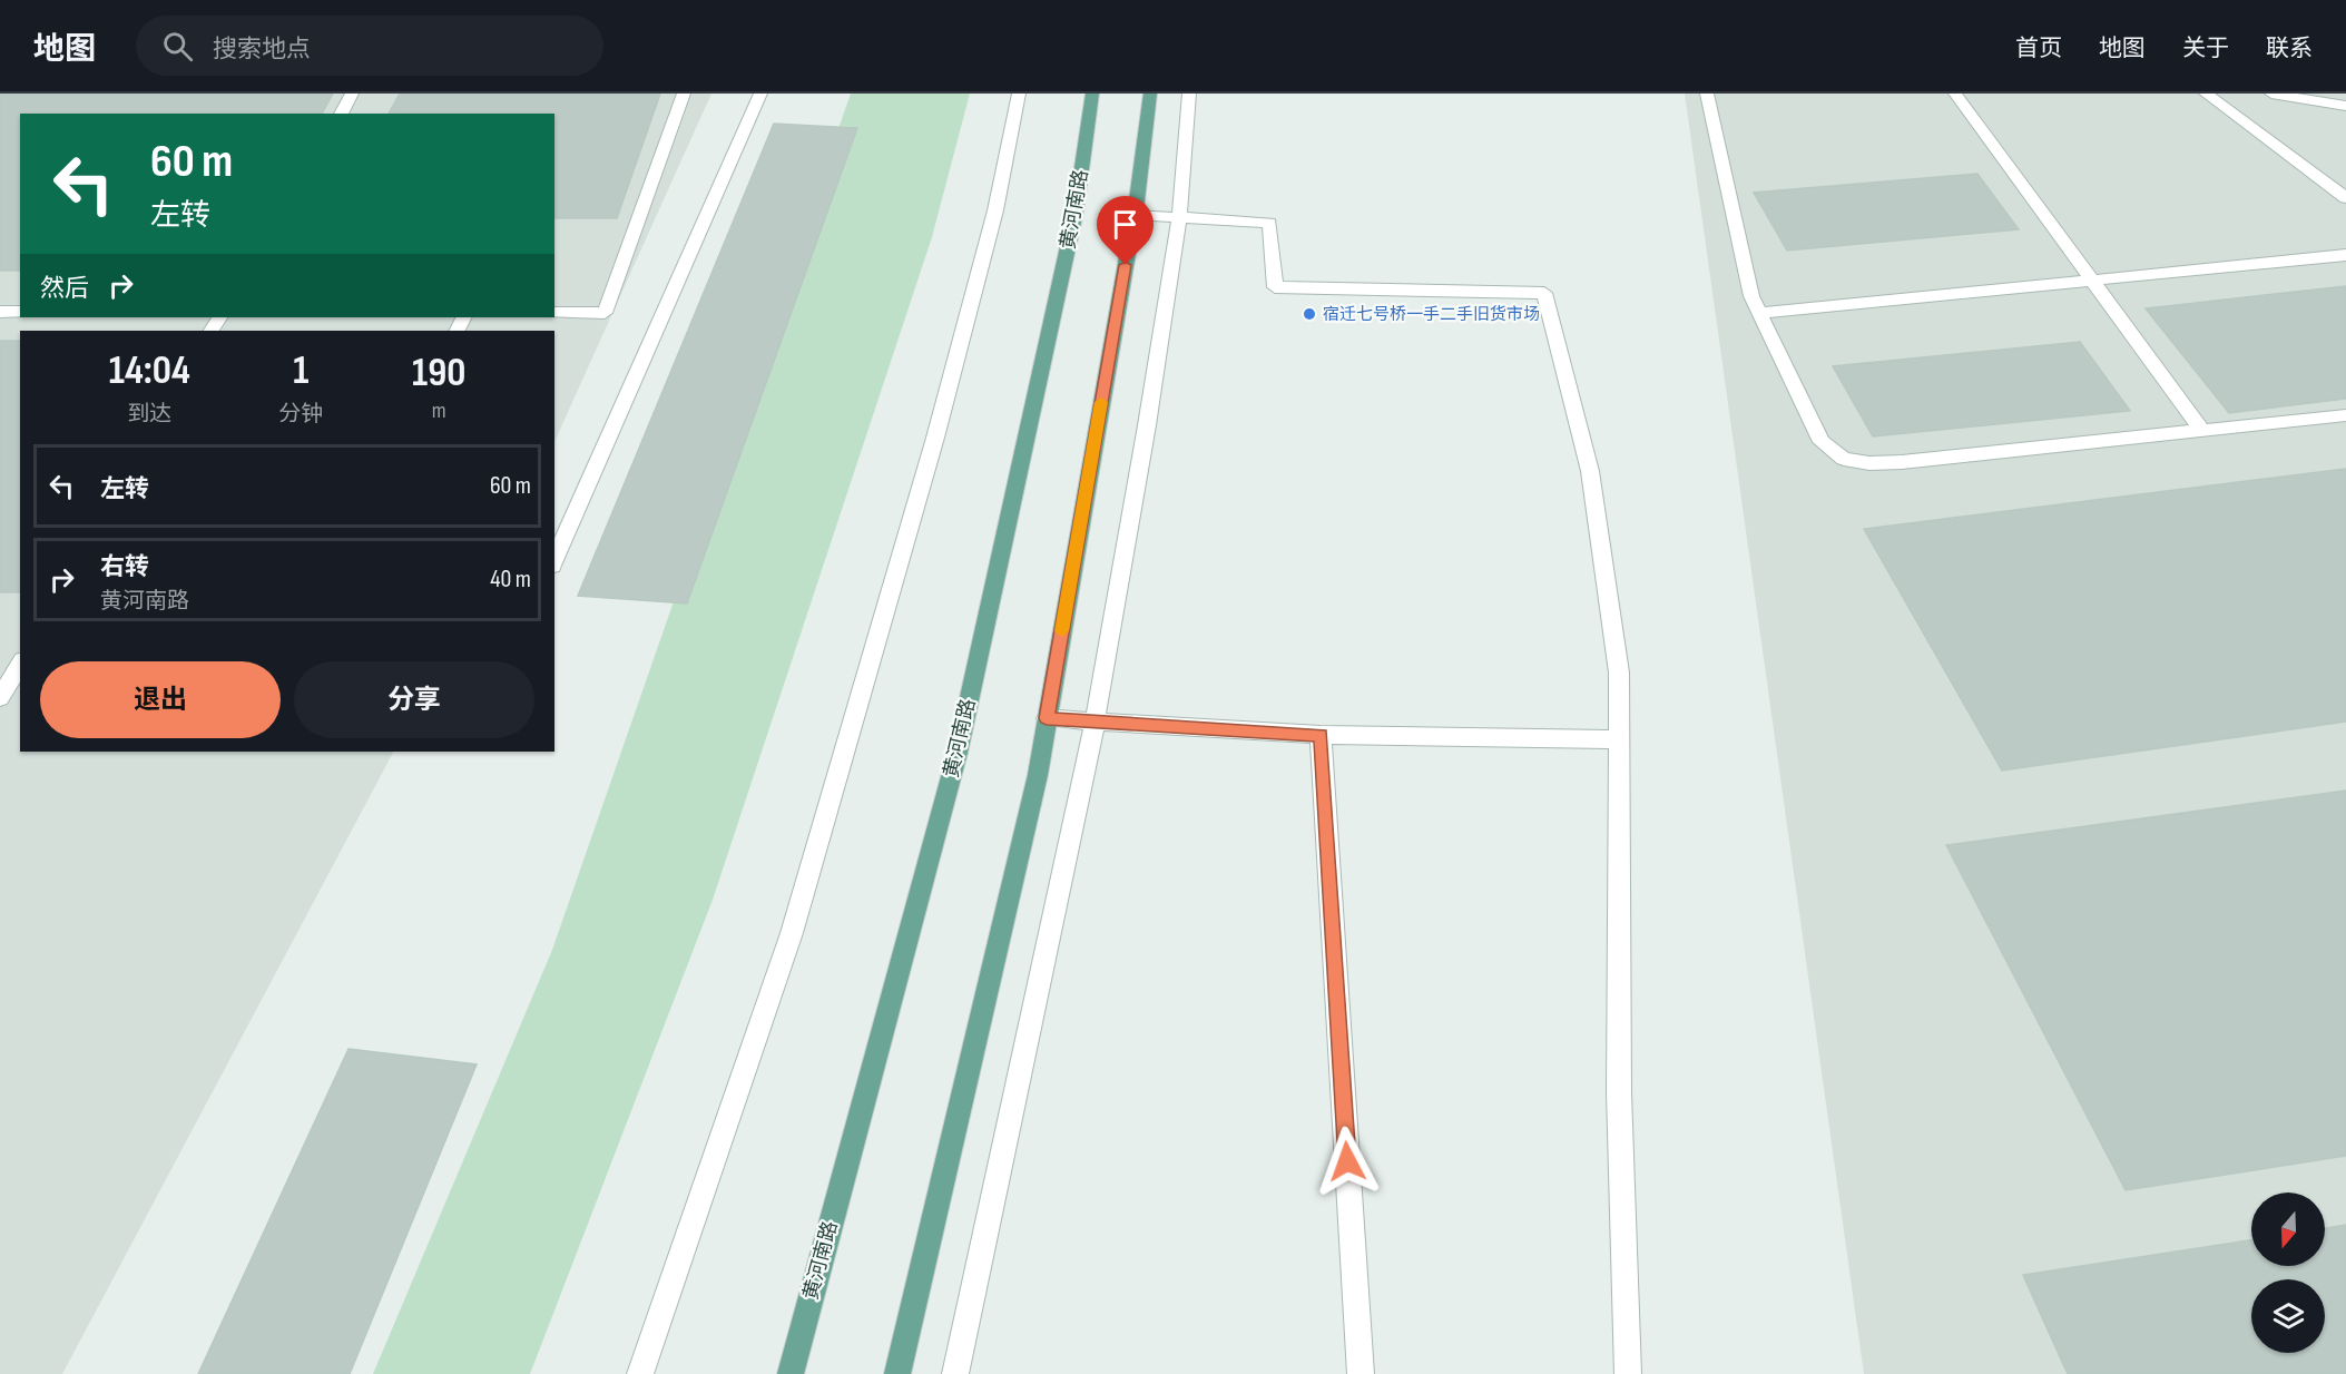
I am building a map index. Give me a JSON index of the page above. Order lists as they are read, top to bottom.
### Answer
{
  "streets": {
    "main road": ["黄河南路"]
  },
  "places": ["宿迁七号桥一手二手旧货市场"],
  "north": "bottom",
  "page": {
    "header": "地图",
    "search": "搜索地点",
    "nav": [
      "首页",
      "地图",
      "关于",
      "联系"
    ],
    "turn": ["60 m", "左转"],
    "then": "然后",
    "eta": [
      "14:04",
      "到达",
      "1",
      "分钟",
      "190",
      "m"
    ],
    "list": [
      {
        "name": "左转",
        "value": "60 m"
      },
      {
        "name": "右转",
        "note": "黄河南路",
        "value": "40 m"
      }
    ],
    "buttons": ["退出", "分享"]
  }
}
